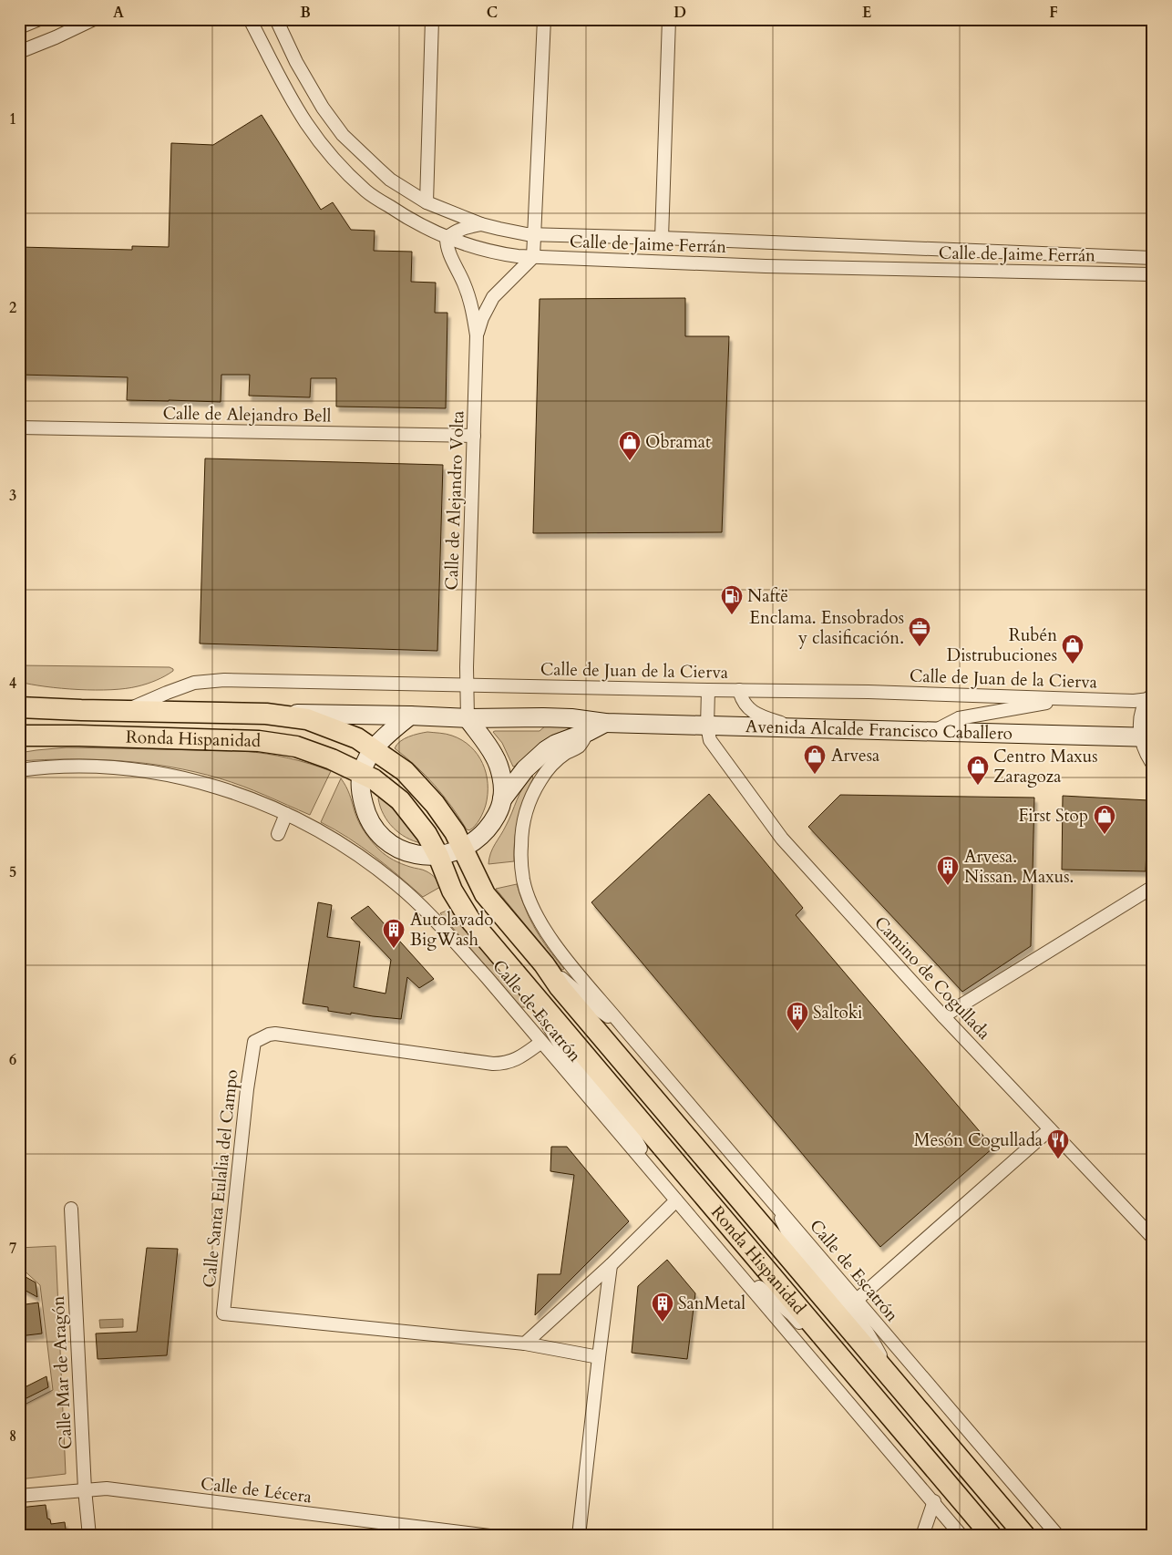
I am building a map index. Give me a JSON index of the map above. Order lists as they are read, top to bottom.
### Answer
{
  "streets": {
    "highway": ["Ronda Hispanidad"],
    "main road": ["Avenida Alcalde Francisco Caballero"],
    "street": [
      "Calle de Jaime Ferrán",
      "Calle de Alejandro Bell",
      "Calle de Alejandro Volta",
      "Calle de Juan de la Cierva",
      "Camino de Cogullada",
      "Calle de Escatrón",
      "Calle Santa Eulalia del Campo",
      "Calle Mar de Aragón",
      "Calle de Lécera"
    ]
  },
  "crossings": [
    ["Calle de Jaime Ferrán", "Calle de Alejandro Volta"],
    ["Calle de Alejandro Bell", "Calle de Alejandro Volta"],
    ["Calle de Alejandro Volta", "Calle de Juan de la Cierva"],
    ["Calle de Alejandro Volta", "Avenida Alcalde Francisco Caballero"],
    ["Calle de Alejandro Volta", "Ronda Hispanidad"],
    ["Calle de Juan de la Cierva", "Ronda Hispanidad"],
    ["Avenida Alcalde Francisco Caballero", "Ronda Hispanidad"],
    ["Avenida Alcalde Francisco Caballero", "Camino de Cogullada"],
    ["Avenida Alcalde Francisco Caballero", "Calle de Escatrón"],
    ["Ronda Hispanidad", "Calle de Escatrón"],
    ["Calle de Escatrón", "Calle Santa Eulalia del Campo"],
    ["Calle Mar de Aragón", "Calle de Lécera"]
  ],
  "places": {
    "shop": [
      "Obramat",
      "Rubén Distrubuciones",
      "Arvesa",
      "Centro Maxus Zaragoza",
      "First Stop"
    ],
    "fuel station": ["Naftë"],
    "office": ["Enclama. Ensobrados y clasificación."],
    "building": [
      "Arvesa. Nissan. Maxus.",
      "Autolavado BigWash",
      "Saltoki",
      "SanMetal"
    ],
    "restaurant": ["Mesón Cogullada"]
  },
  "grid": {
    "columns": [
      "A",
      "B",
      "C",
      "D",
      "E",
      "F"
    ],
    "rows": [
      "1",
      "2",
      "3",
      "4",
      "5",
      "6",
      "7",
      "8"
    ]
  }
}
